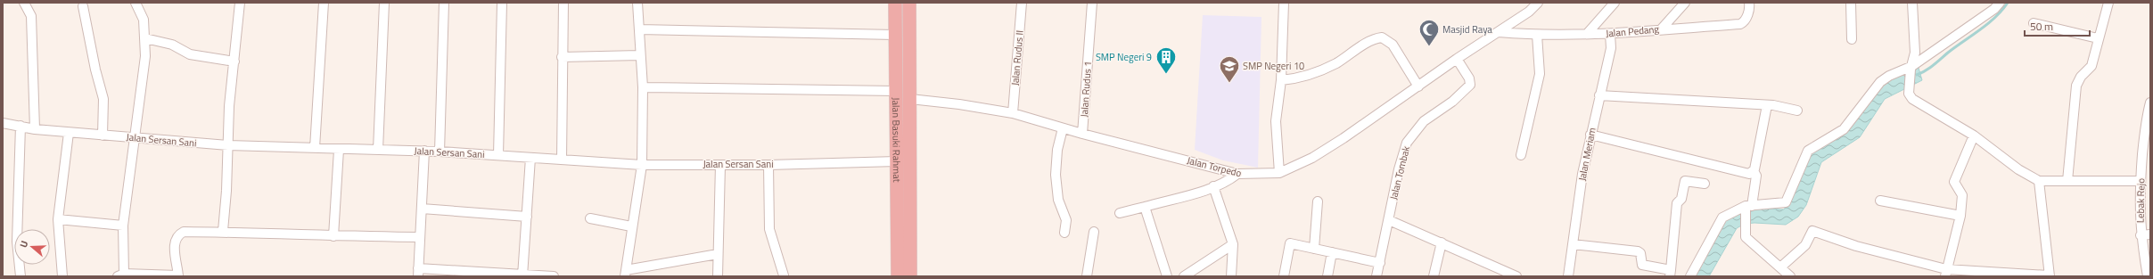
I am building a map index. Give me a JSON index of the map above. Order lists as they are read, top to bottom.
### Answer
{
  "streets": {
    "highway": ["Jalan Basuki Rahmat"],
    "street": [
      "Jalan Pedang",
      "Jalan Rudus II",
      "Jalan Rudus 1",
      "Jalan Sersan Sani",
      "Jalan Meriam",
      "Jalan Torpedo",
      "Jalan Tombak",
      "Lebak Rejo"
    ]
  },
  "crossings": [
    ["Jalan Pedang", "Jalan Meriam"],
    ["Jalan Pedang", "Jalan Torpedo"],
    ["Jalan Rudus II", "Jalan Torpedo"],
    ["Jalan Rudus 1", "Jalan Torpedo"],
    ["Jalan Basuki Rahmat", "Jalan Sersan Sani"],
    ["Jalan Basuki Rahmat", "Jalan Torpedo"],
    ["Jalan Torpedo", "Jalan Tombak"]
  ],
  "places": {
    "mosque": ["Masjid Raya"],
    "building": ["SMP Negeri 9"],
    "school or university": ["SMP Negeri 10"]
  },
  "scale_bar": "50 m",
  "north": "left"
}
